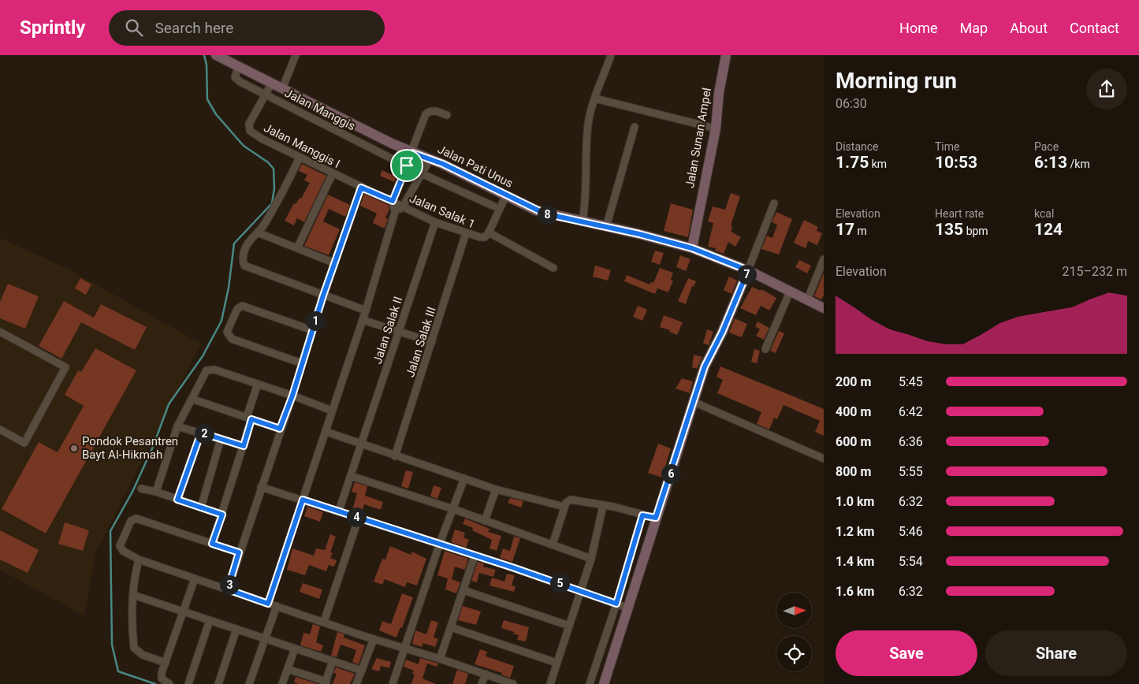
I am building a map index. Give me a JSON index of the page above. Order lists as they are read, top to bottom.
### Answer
{
  "streets": {
    "main road": ["Jalan Sunan Ampel", "Jalan Pati Unus"],
    "street": [
      "Jalan Manggis",
      "Jalan Manggis I",
      "Jalan Salak 1",
      "Jalan Salak II",
      "Jalan Salak III"
    ]
  },
  "crossings": [
    ["Jalan Manggis", "Jalan Manggis I"],
    ["Jalan Manggis", "Jalan Pati Unus"],
    ["Jalan Manggis", "Jalan Salak 1"],
    ["Jalan Sunan Ampel", "Jalan Pati Unus"],
    ["Jalan Manggis I", "Jalan Pati Unus"],
    ["Jalan Manggis I", "Jalan Salak 1"],
    ["Jalan Pati Unus", "Jalan Salak 1"],
    ["Jalan Salak 1", "Jalan Salak II"],
    ["Jalan Salak 1", "Jalan Salak III"]
  ],
  "places": ["Pondok Pesantren Bayt Al-Hikmah"],
  "north": "right",
  "page": {
    "header": "Sprintly",
    "search": "Search here",
    "nav": [
      "Home",
      "Map",
      "About",
      "Contact"
    ],
    "heading": ["Morning run", "06:30"],
    "stats": [
      ["Distance", "1.75 km"],
      ["Time", "10:53"],
      ["Pace", "6:13 /km"],
      ["Elevation", "17 m"],
      ["Heart rate", "135 bpm"],
      ["kcal", "124"]
    ],
    "pins": [
      "8",
      "7",
      "1",
      "2",
      "6",
      "4",
      "5",
      "3"
    ],
    "chart": ["Elevation", "215–232 m"],
    "list": [
      {
        "name": "200 m",
        "note": "5:45"
      },
      {
        "name": "400 m",
        "note": "6:42"
      },
      {
        "name": "600 m",
        "note": "6:36"
      },
      {
        "name": "800 m",
        "note": "5:55"
      },
      {
        "name": "1.0 km",
        "note": "6:32"
      },
      {
        "name": "1.2 km",
        "note": "5:46"
      },
      {
        "name": "1.4 km",
        "note": "5:54"
      },
      {
        "name": "1.6 km",
        "note": "6:32"
      }
    ],
    "buttons": ["Save", "Share"]
  }
}
